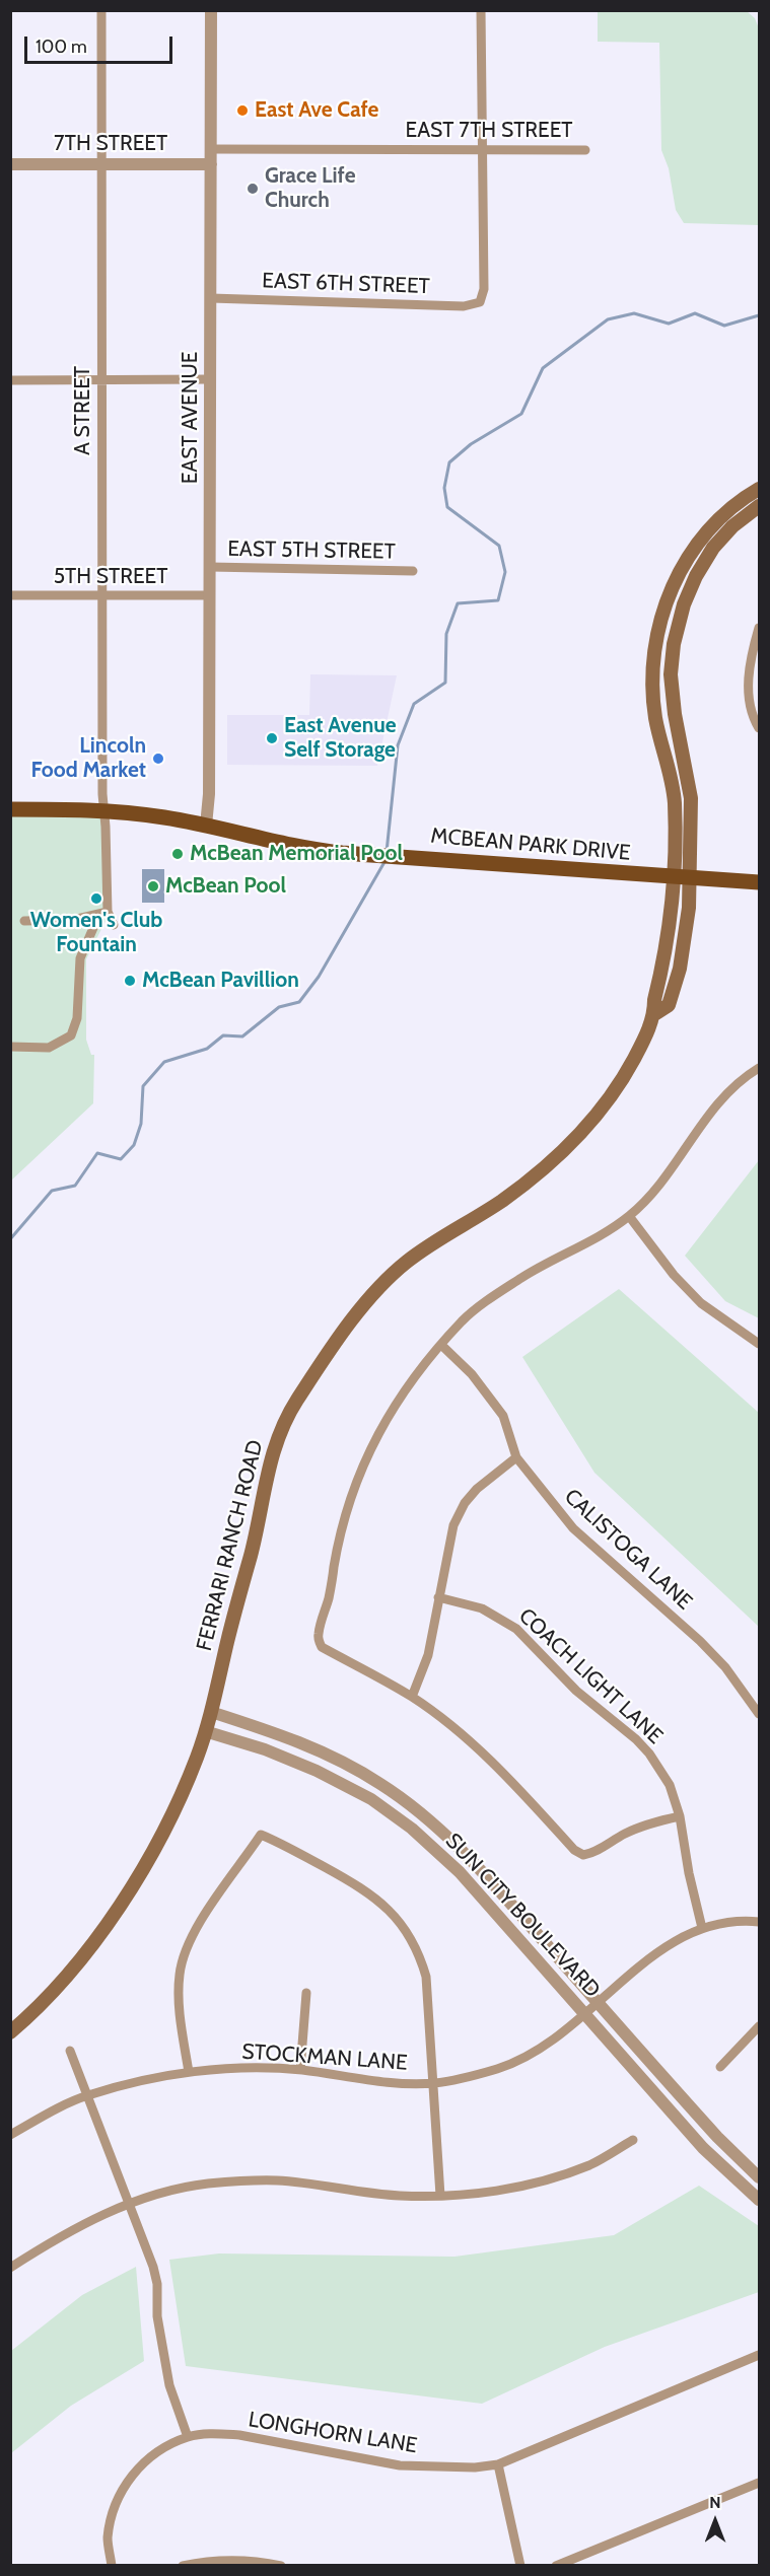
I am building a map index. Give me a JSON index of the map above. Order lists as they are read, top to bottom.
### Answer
{
  "streets": {
    "main road": ["MCBEAN PARK DRIVE", "FERRARI RANCH ROAD"],
    "street": [
      "EAST 7TH STREET",
      "7TH STREET",
      "EAST 6TH STREET",
      "A STREET",
      "EAST AVENUE",
      "EAST 5TH STREET",
      "5TH STREET",
      "CALISTOGA LANE",
      "COACH LIGHT LANE",
      "SUN CITY BOULEVARD",
      "STOCKMAN LANE",
      "LONGHORN LANE"
    ]
  },
  "crossings": [
    ["EAST 7TH STREET", "EAST 6TH STREET"],
    ["EAST 7TH STREET", "EAST AVENUE"],
    ["7TH STREET", "A STREET"],
    ["7TH STREET", "EAST AVENUE"],
    ["EAST 6TH STREET", "EAST AVENUE"],
    ["A STREET", "5TH STREET"],
    ["A STREET", "MCBEAN PARK DRIVE"],
    ["EAST AVENUE", "EAST 5TH STREET"],
    ["EAST AVENUE", "5TH STREET"],
    ["EAST AVENUE", "MCBEAN PARK DRIVE"],
    ["MCBEAN PARK DRIVE", "FERRARI RANCH ROAD"],
    ["FERRARI RANCH ROAD", "SUN CITY BOULEVARD"],
    ["COACH LIGHT LANE", "STOCKMAN LANE"],
    ["SUN CITY BOULEVARD", "STOCKMAN LANE"]
  ],
  "places": [
    "East Ave Cafe",
    "Grace Life Church",
    "East Avenue Self Storage",
    "Lincoln Food Market",
    "McBean Memorial Pool",
    "McBean Pool",
    "Women's Club Fountain",
    "McBean Pavillion"
  ],
  "scale_bar": "100 m",
  "north": "top"
}
